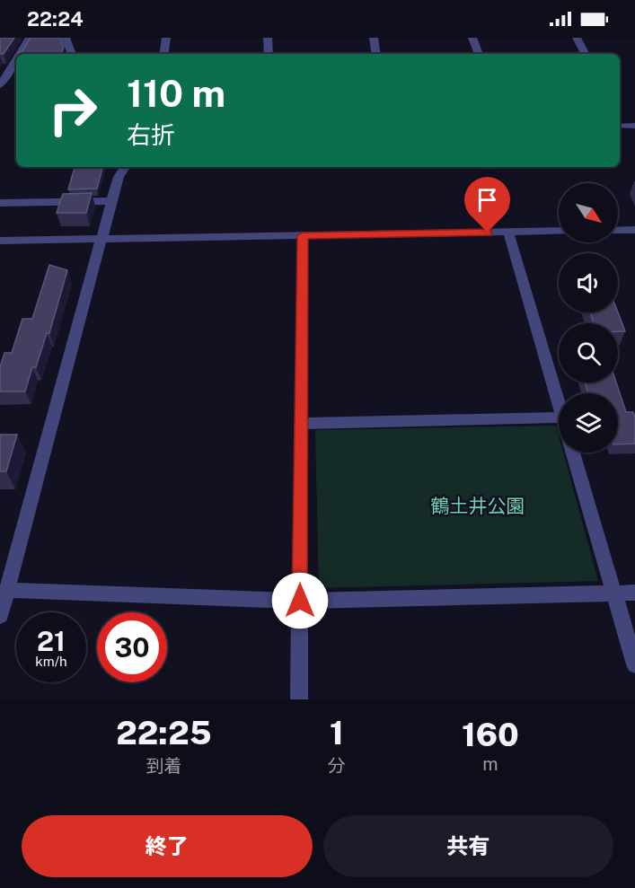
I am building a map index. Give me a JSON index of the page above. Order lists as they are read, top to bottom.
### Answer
{
  "parks": ["鶴土井公園"],
  "north": "bottom right",
  "page": {
    "status": "22:24",
    "turn": ["110 m", "右折"],
    "speed": "21 km/h",
    "limit": "30",
    "eta": [
      "22:25",
      "到着",
      "1",
      "分",
      "160",
      "m"
    ],
    "buttons": ["終了", "共有"]
  }
}
